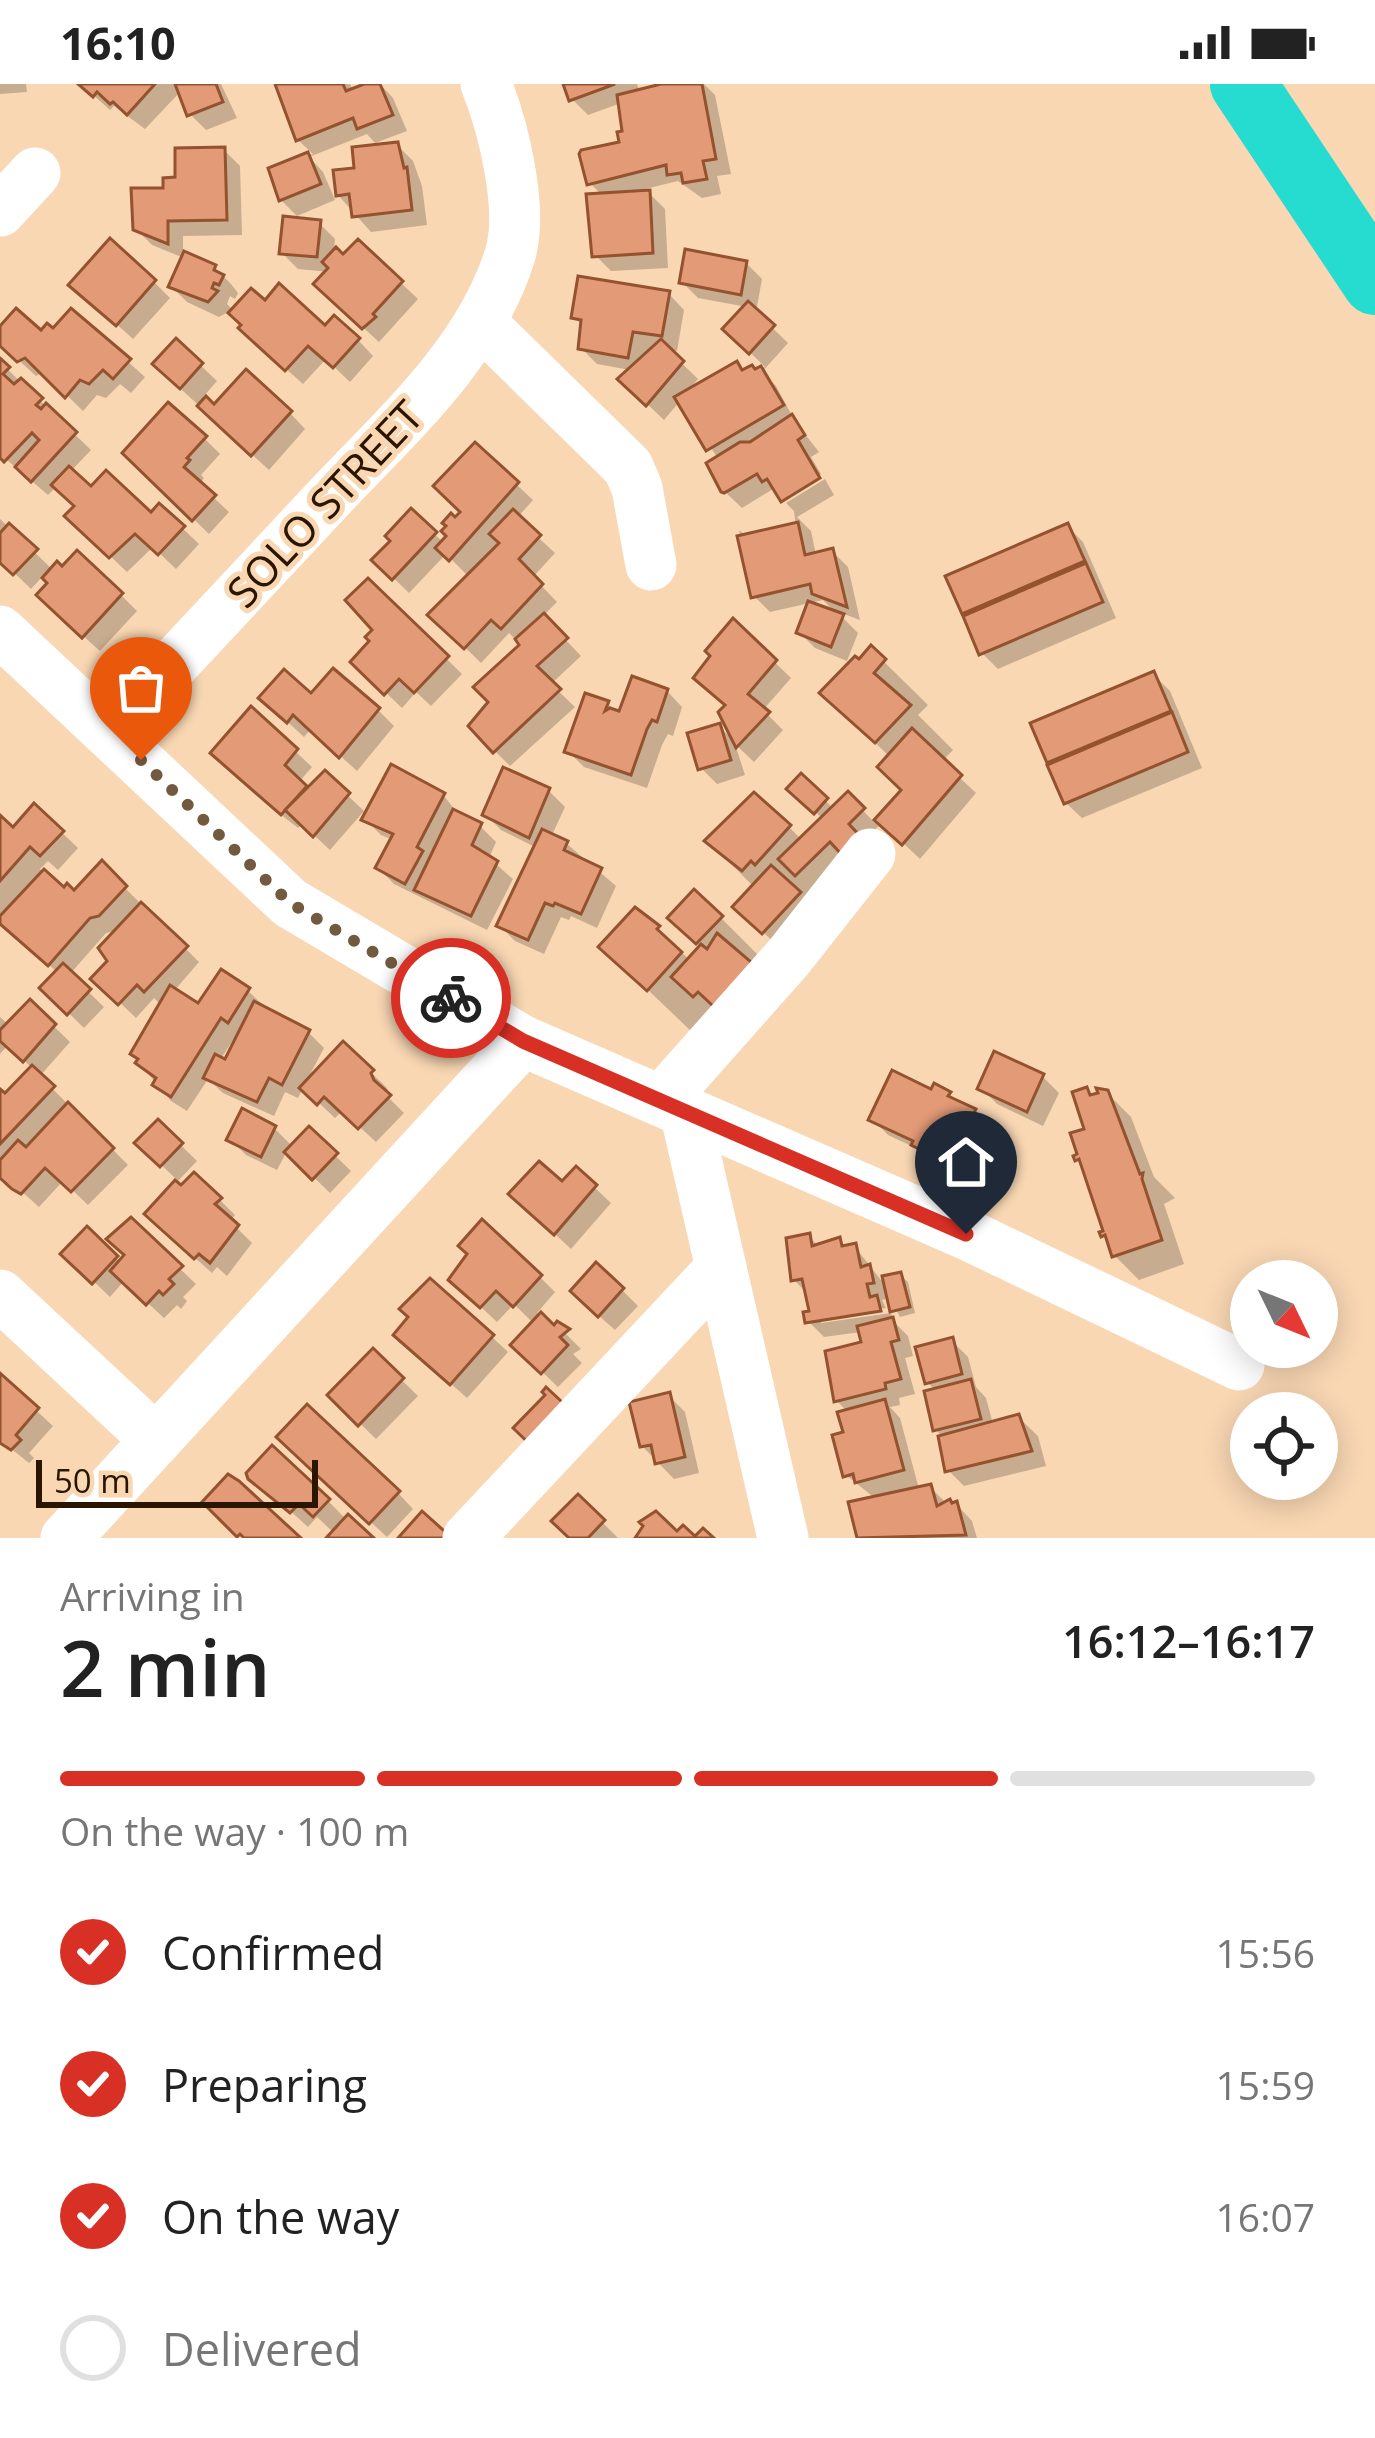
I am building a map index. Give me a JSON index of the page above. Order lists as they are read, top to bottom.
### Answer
{
  "streets": {
    "street": ["SOLO STREET"]
  },
  "scale_bar": "50 m",
  "north": "bottom right",
  "page": {
    "status": "16:10",
    "scale": "50 m",
    "heading": ["2 min", "Arriving in", "16:12–16:17"],
    "bar": "On the way · 100 m",
    "list": [
      ["Confirmed", "15:56"],
      ["Preparing", "15:59"],
      ["On the way", "16:07"],
      "Delivered"
    ]
  }
}
